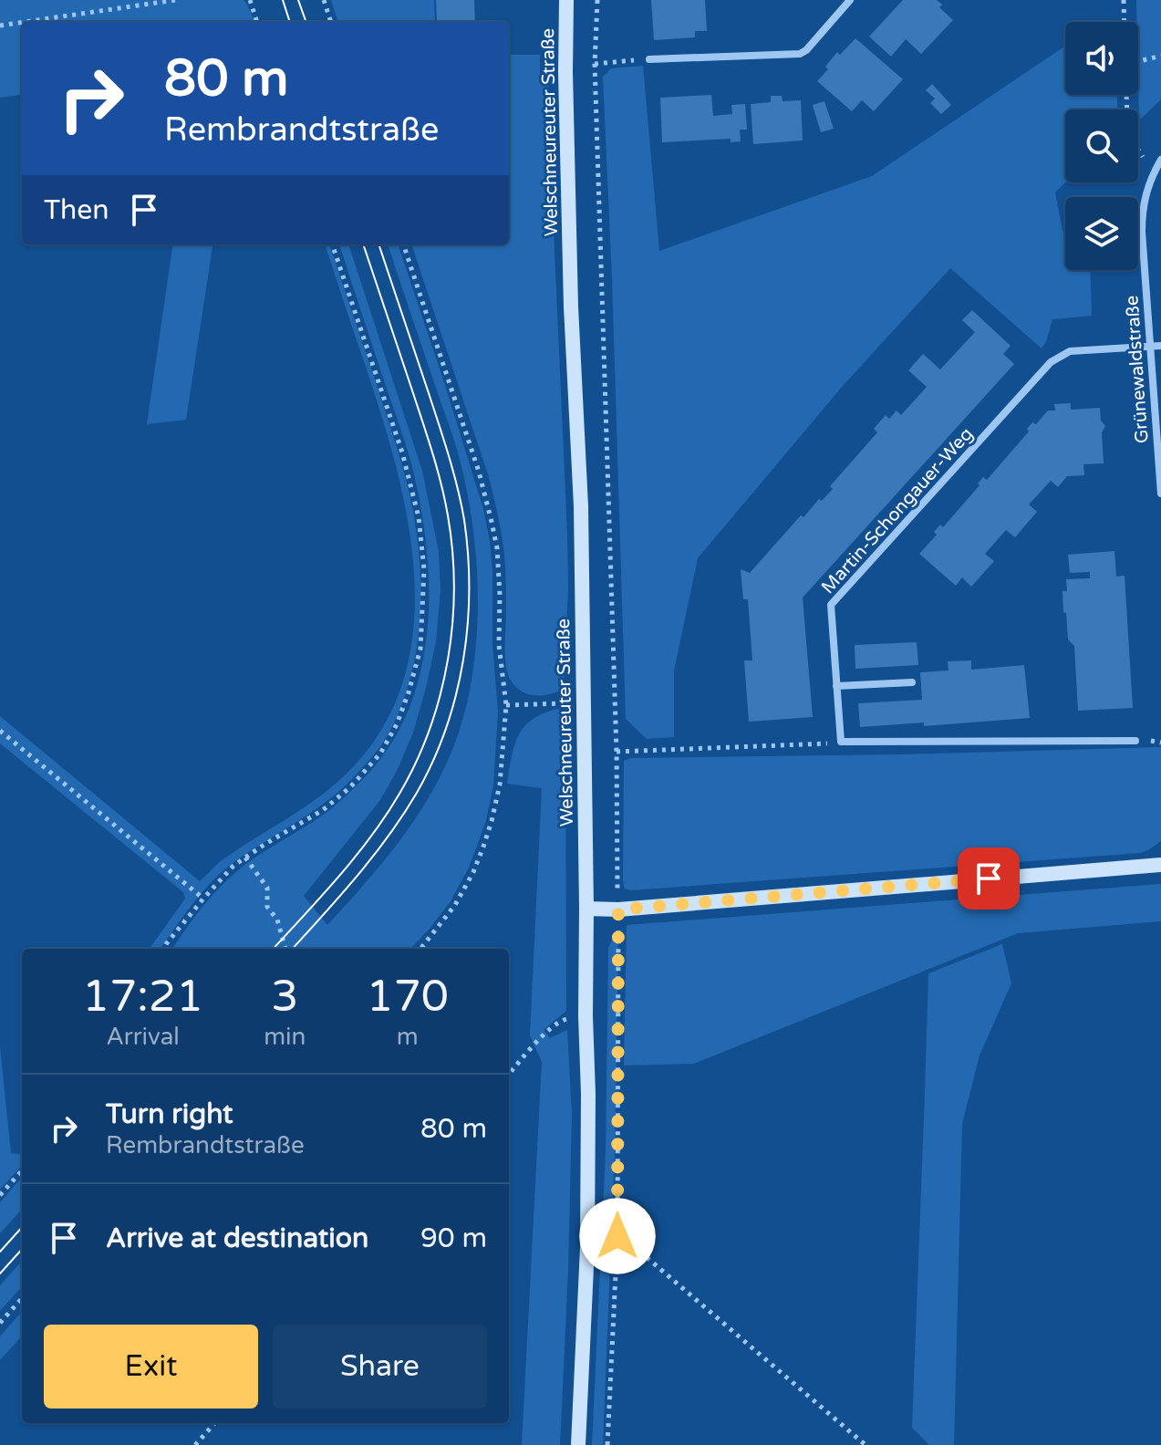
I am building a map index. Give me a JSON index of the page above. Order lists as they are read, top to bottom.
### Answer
{
  "streets": {
    "main road": ["Welschneureuter Straße"],
    "street": ["Grünewaldstraße", "Martin-Schongauer-Weg"]
  },
  "crossings": [
    ["Grünewaldstraße", "Martin-Schongauer-Weg"]
  ],
  "page": {
    "turn": ["80 m", "Rembrandtstraße"],
    "then": "Then",
    "eta": [
      "17:21",
      "Arrival",
      "3",
      "min",
      "170",
      "m"
    ],
    "list": [
      {
        "name": "Turn right",
        "note": "Rembrandtstraße",
        "value": "80 m"
      },
      {
        "name": "Arrive at destination",
        "value": "90 m"
      }
    ],
    "buttons": ["Exit", "Share"]
  }
}
